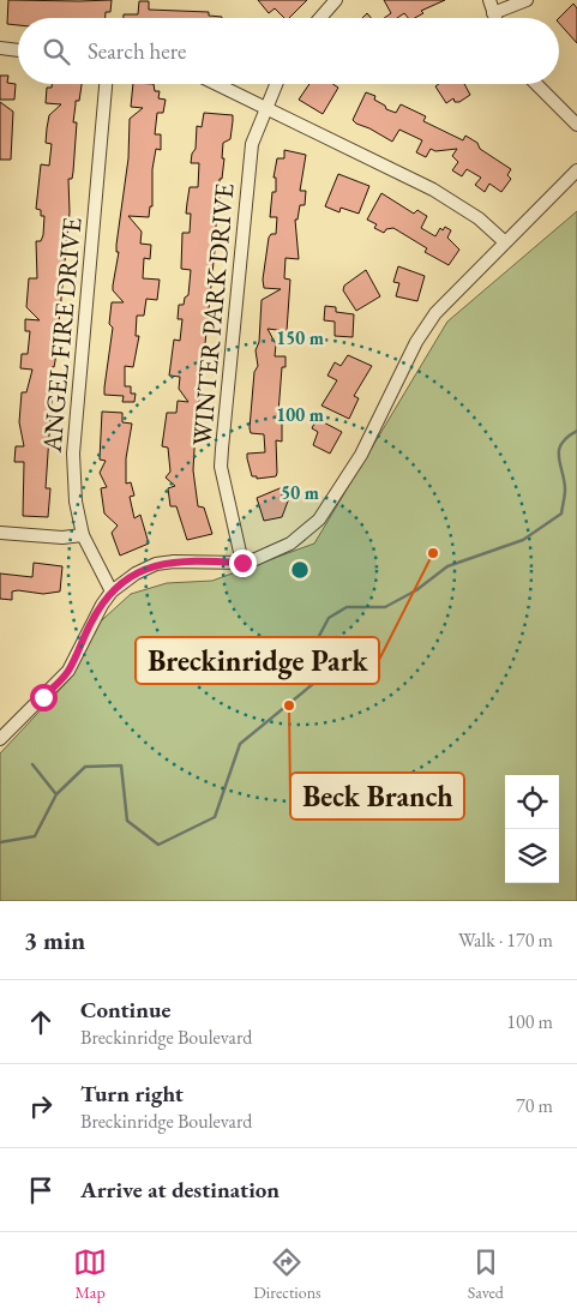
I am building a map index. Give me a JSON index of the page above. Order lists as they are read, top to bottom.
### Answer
{
  "streets": {
    "street": ["WINTER PARK DRIVE", "ANGEL FIRE DRIVE"]
  },
  "places": ["Breckinridge Park", "Beck Branch"],
  "page": {
    "search": "Search here",
    "heading": ["3 min", "Walk · 170 m"],
    "list": [
      ["Continue", "Breckinridge Boulevard", "100 m"],
      ["Turn right", "Breckinridge Boulevard", "70 m"],
      "Arrive at destination"
    ],
    "nav": ["Map", "Directions", "Saved"]
  },
  "rings": ["150 m", "100 m", "50 m"]
}
